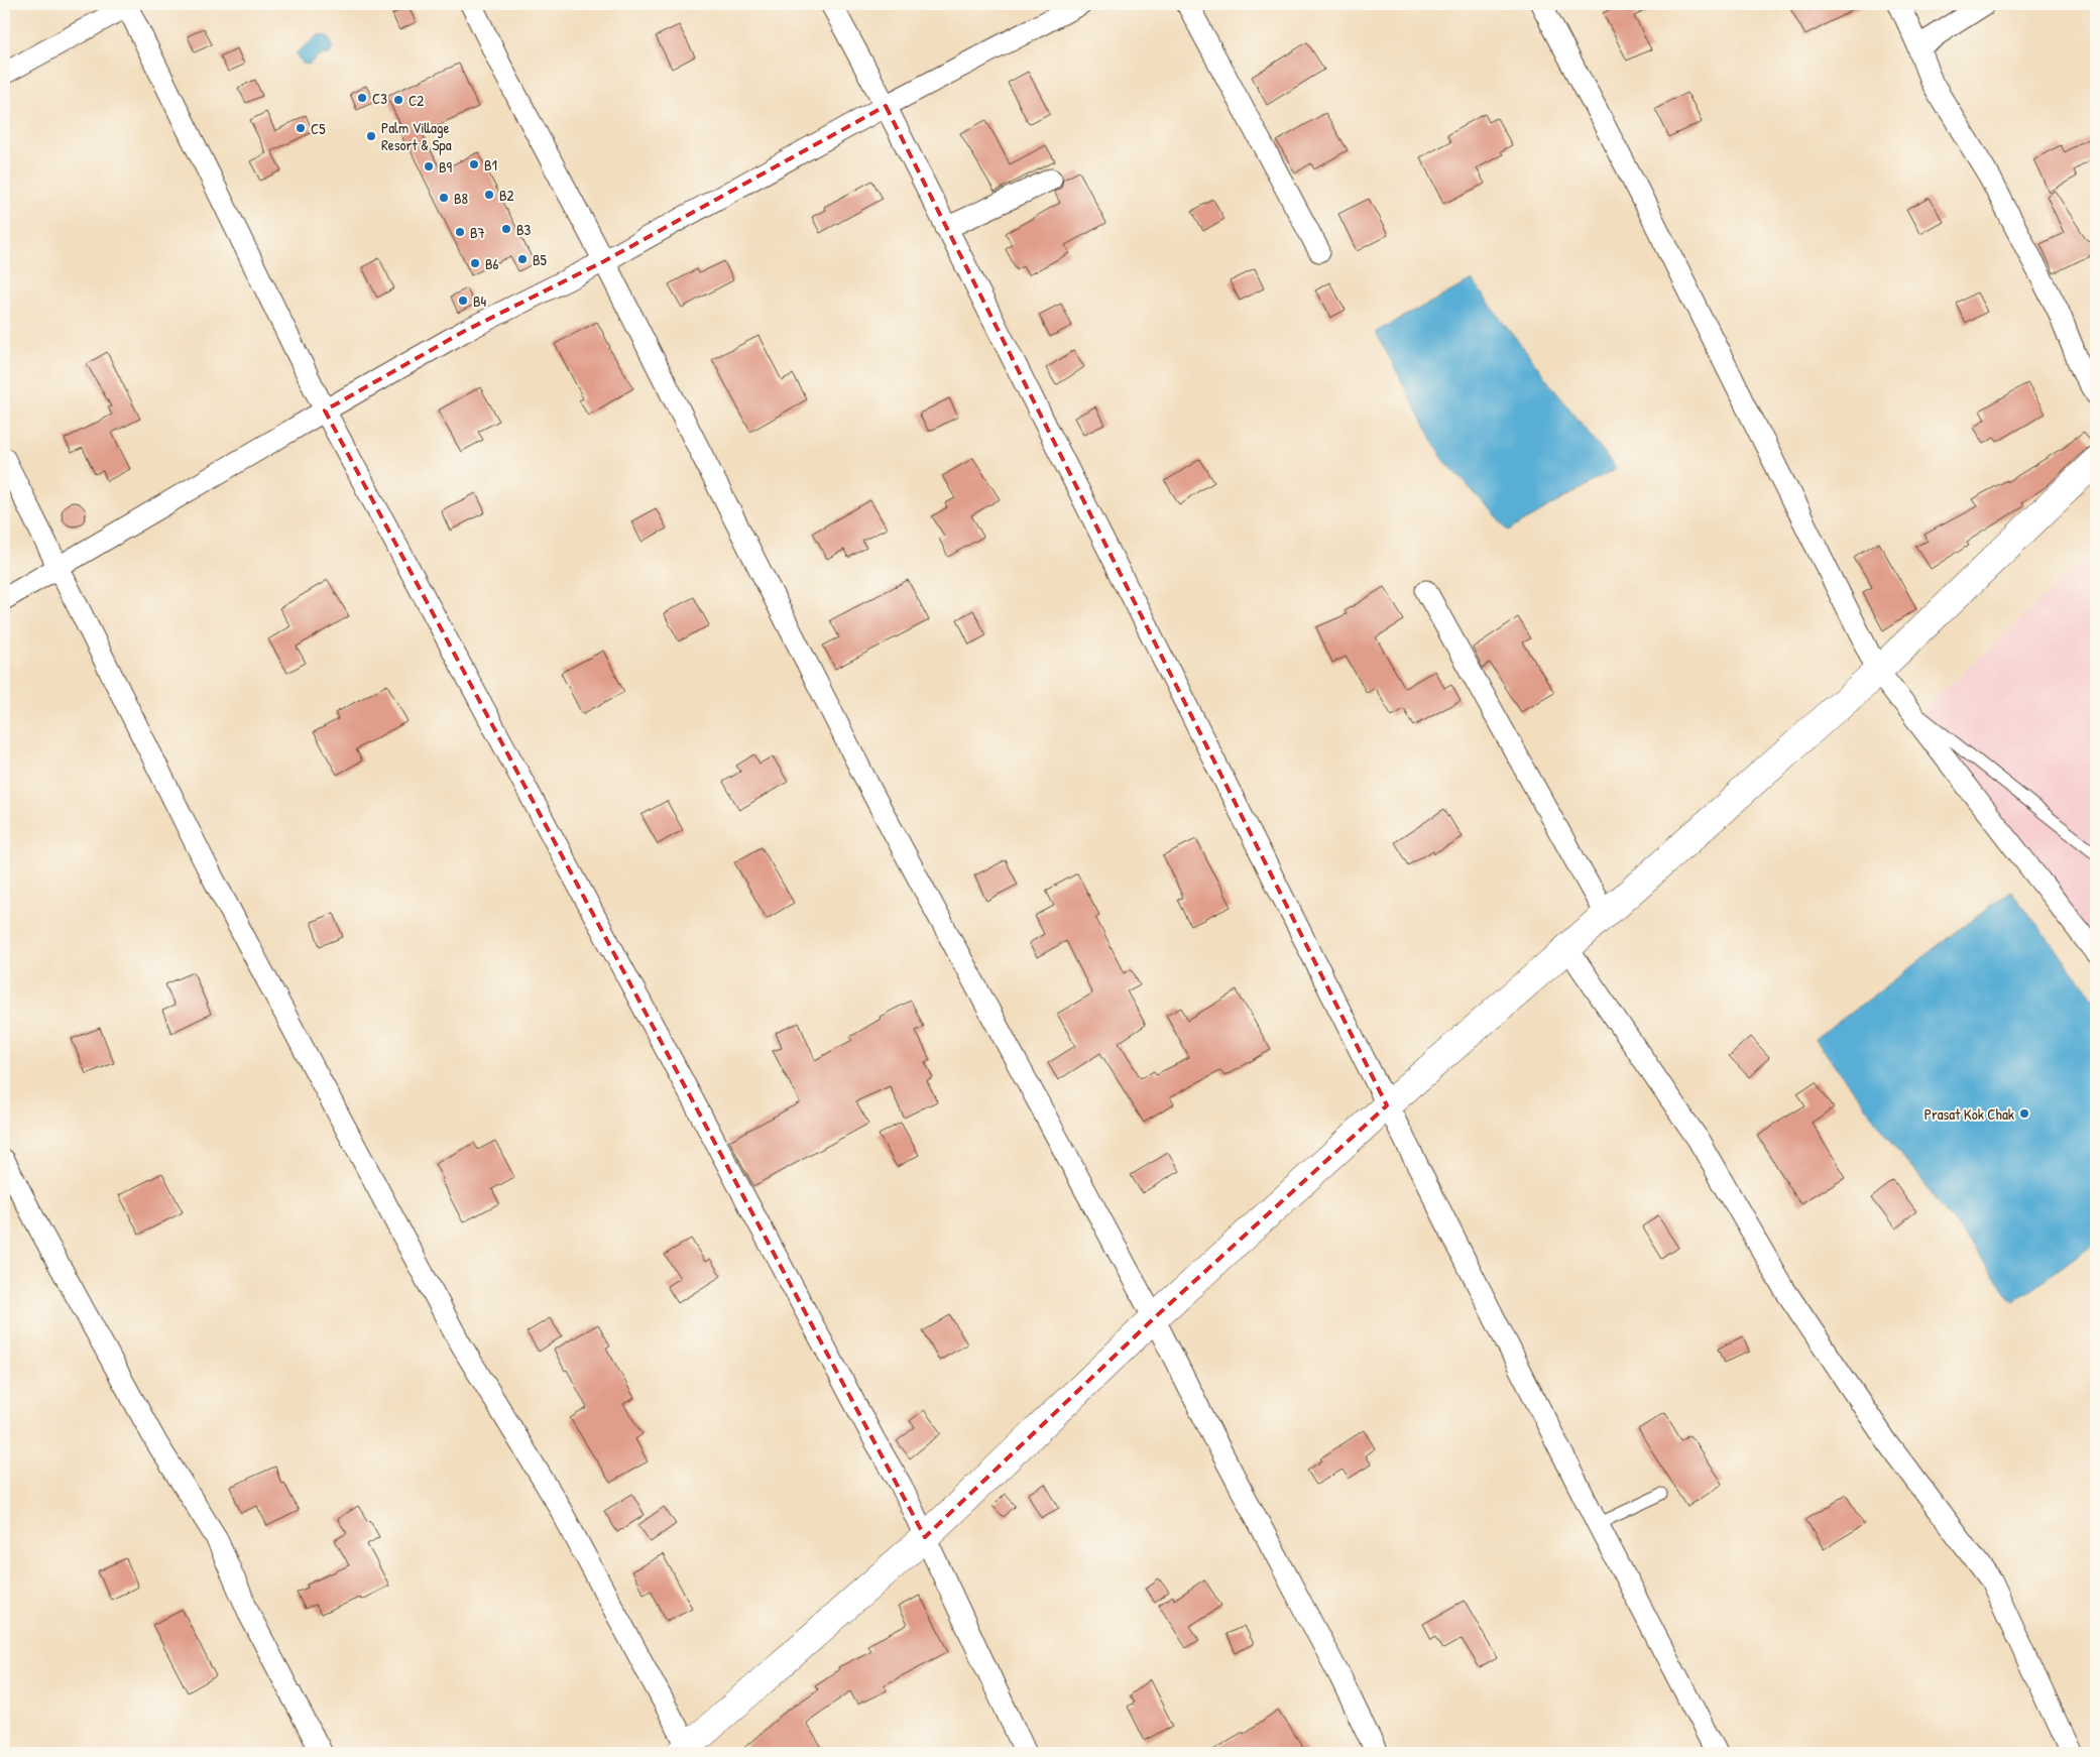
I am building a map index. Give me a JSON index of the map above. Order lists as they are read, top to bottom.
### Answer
{
  "places": [
    "C3",
    "C2",
    "C5",
    "Palm Village Resort & Spa",
    "B1",
    "B9",
    "B2",
    "B8",
    "B3",
    "B7",
    "B5",
    "B6",
    "B4",
    "Prasat Kok Chak"
  ]
}
